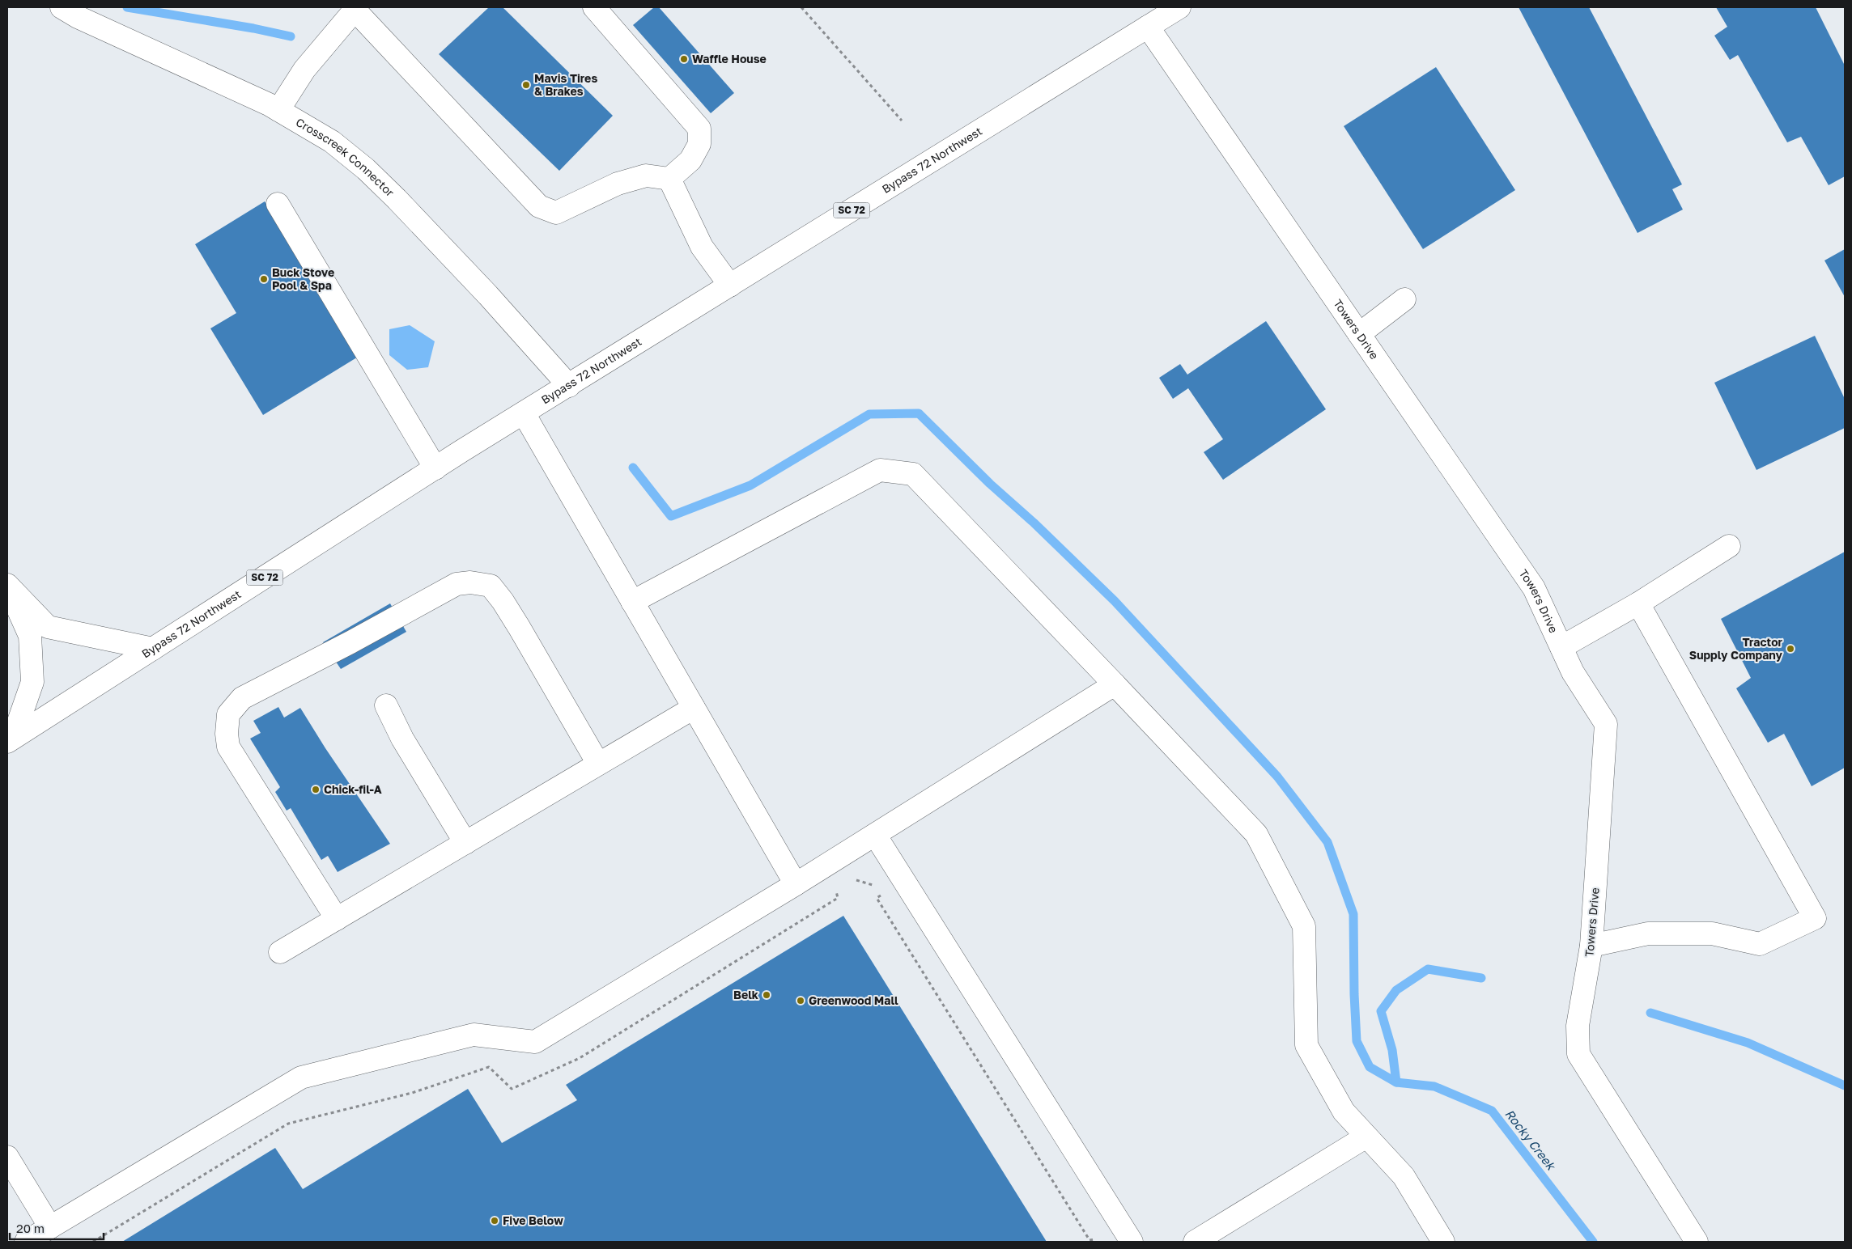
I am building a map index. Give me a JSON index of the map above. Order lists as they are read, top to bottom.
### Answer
{
  "streets": {
    "main road": [
      "Crosscreek Connector",
      "Bypass 72 Northwest",
      "SC 72",
      "Towers Drive"
    ]
  },
  "crossings": [
    ["Crosscreek Connector", "Bypass 72 Northwest"],
    ["Bypass 72 Northwest", "Towers Drive"]
  ],
  "water": ["Rocky Creek"],
  "places": [
    "Waffle House",
    "Mavis Tires & Brakes",
    "Buck Stove Pool & Spa",
    "Tractor Supply Company",
    "Chick-fil-A",
    "Belk",
    "Greenwood Mall",
    "Five Below"
  ],
  "scale_bar": "20 m"
}
